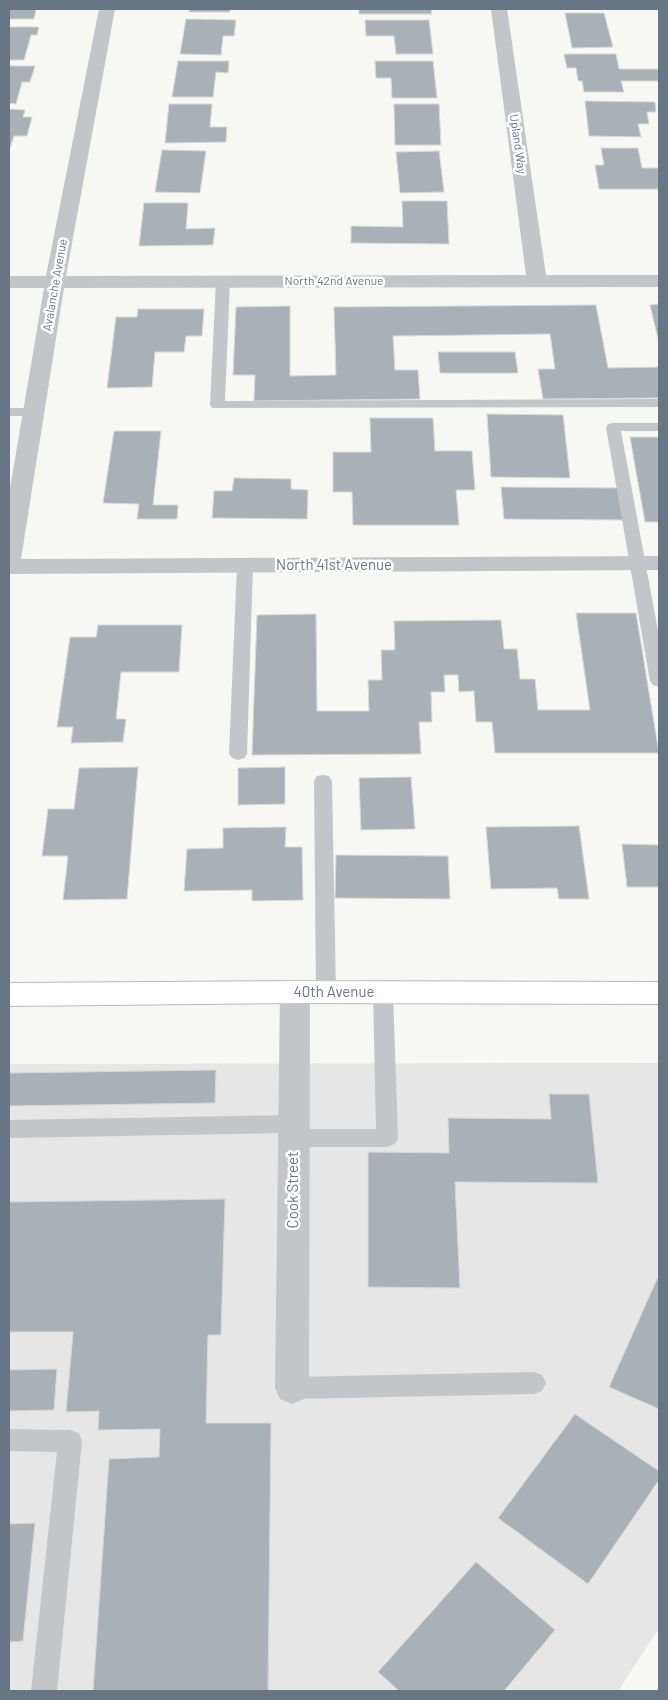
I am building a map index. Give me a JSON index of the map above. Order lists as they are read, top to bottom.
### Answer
{
  "streets": {
    "main road": ["40th Avenue"],
    "street": [
      "Upland Way",
      "North 42nd Avenue",
      "Avalanche Avenue",
      "North 41st Avenue",
      "Cook Street"
    ]
  },
  "crossings": [
    ["Upland Way", "North 42nd Avenue"],
    ["North 42nd Avenue", "Avalanche Avenue"],
    ["40th Avenue", "Cook Street"]
  ]
}
